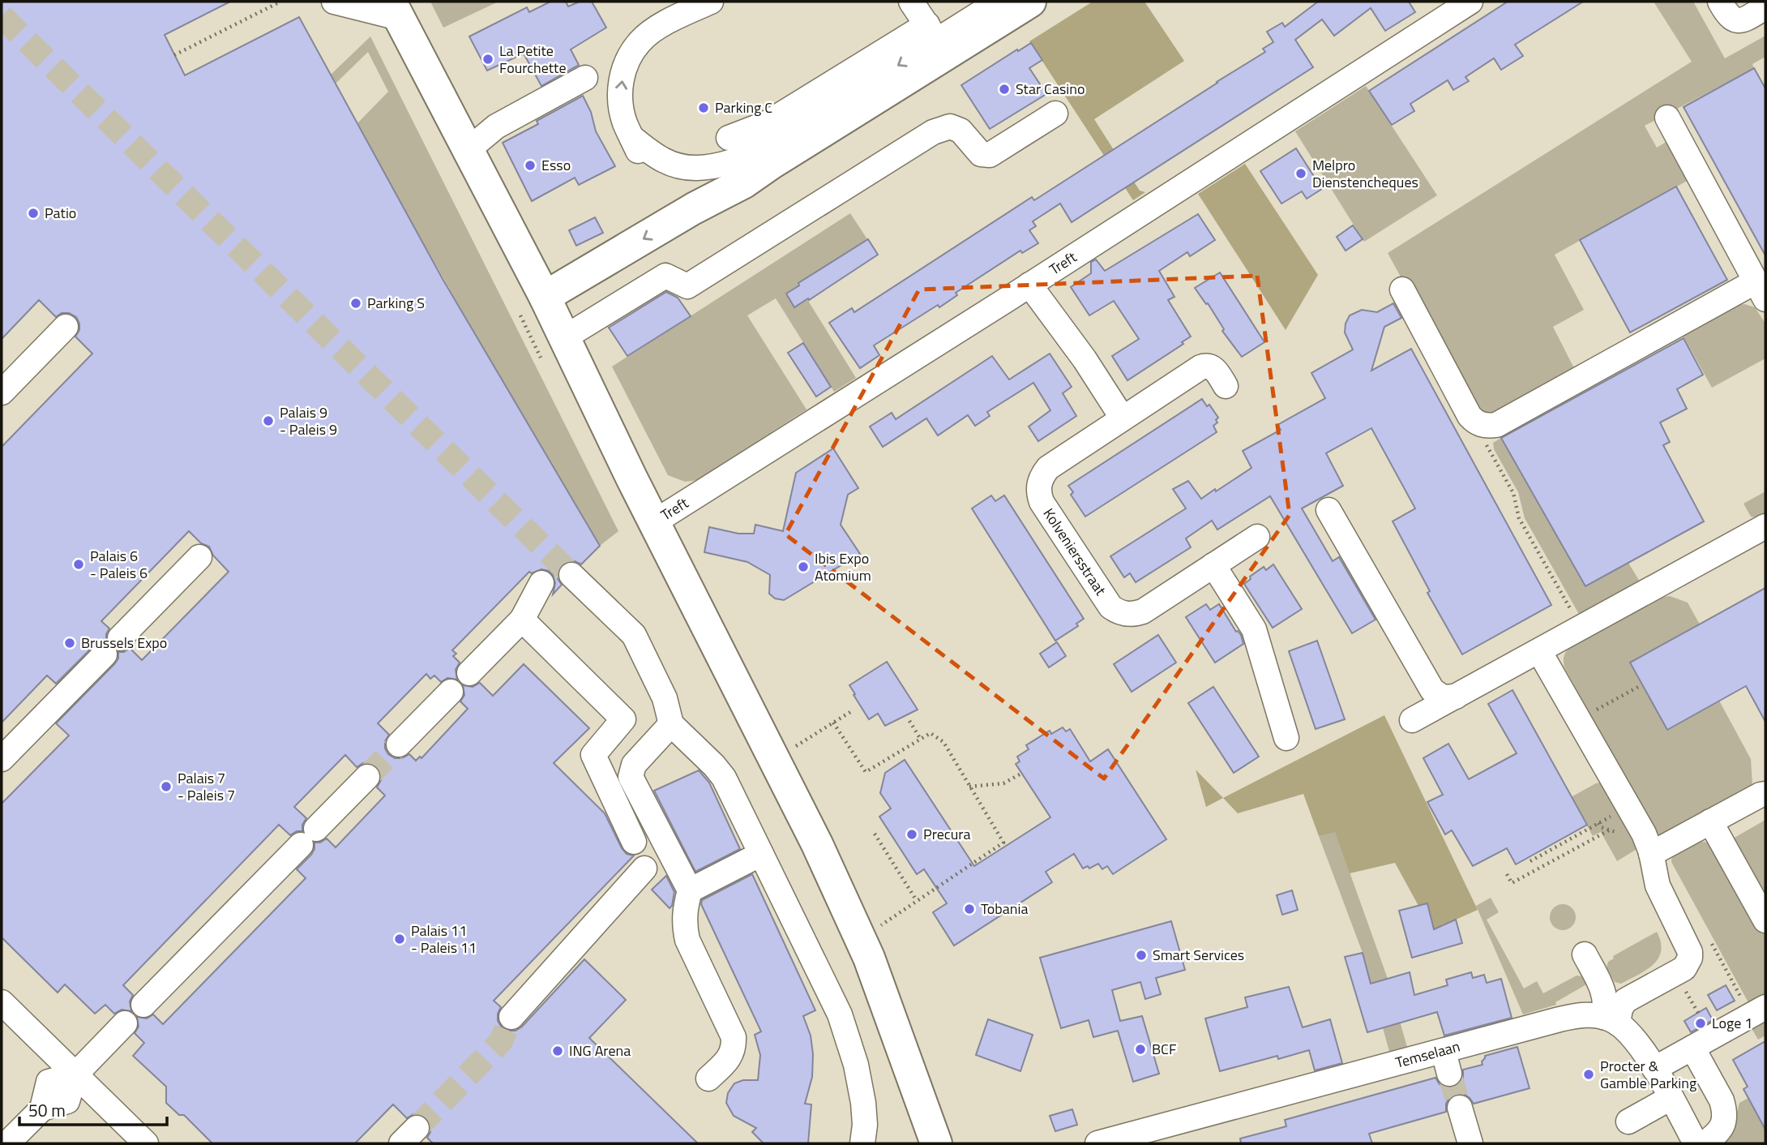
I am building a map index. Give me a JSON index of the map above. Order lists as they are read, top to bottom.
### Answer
{
  "streets": {
    "street": ["Treft", "Kolveniersstraat", "Temselaan"]
  },
  "places": [
    "La Petite Fourchette",
    "Star Casino",
    "Parking C",
    "Esso",
    "Melpro Dienstencheques",
    "Patio",
    "Parking S",
    "Palais 9 - Paleis 9",
    "Palais 6 - Paleis 6",
    "Ibis Expo Atomium",
    "Brussels Expo",
    "Palais 7 - Paleis 7",
    "Precura",
    "Tobania",
    "Palais 11 - Paleis 11",
    "Smart Services",
    "Loge 1",
    "BCF",
    "ING Arena",
    "Procter & Gamble Parking"
  ],
  "scale_bar": "50 m"
}
